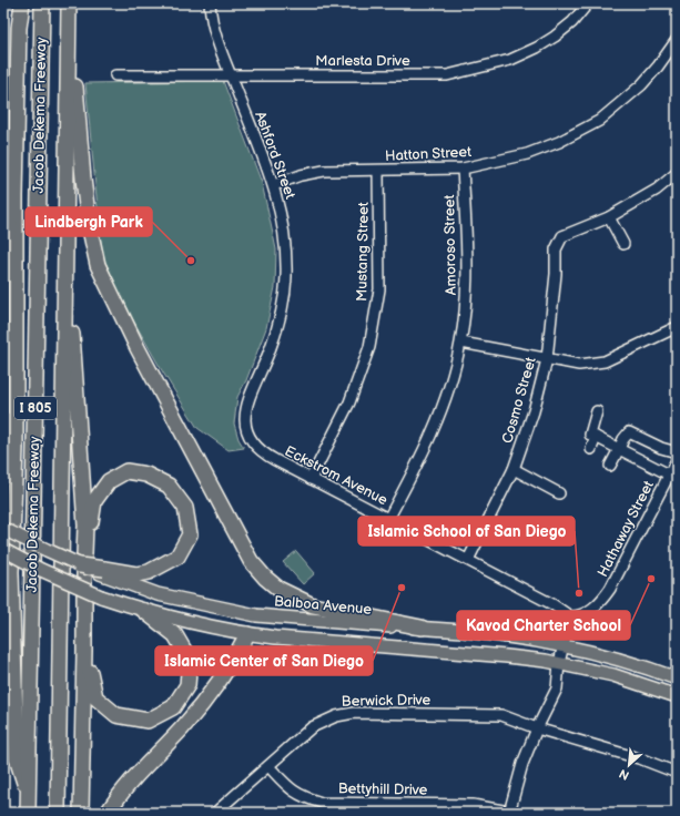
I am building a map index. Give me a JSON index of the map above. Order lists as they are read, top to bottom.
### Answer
{
  "streets": {
    "highway": ["Jacob Dekema Freeway", "I 805"],
    "main road": ["Balboa Avenue"],
    "street": [
      "Marlesta Drive",
      "Hatton Street",
      "Ashford Street",
      "Amoroso Street",
      "Mustang Street",
      "Cosmo Street",
      "Eckstrom Avenue",
      "Hathaway Street",
      "Berwick Drive",
      "Bettyhill Drive"
    ]
  },
  "crossings": [
    ["Marlesta Drive", "Ashford Street"],
    ["Hatton Street", "Ashford Street"],
    ["Hatton Street", "Amoroso Street"],
    ["Hatton Street", "Mustang Street"],
    ["Ashford Street", "Eckstrom Avenue"],
    ["Amoroso Street", "Eckstrom Avenue"],
    ["Mustang Street", "Eckstrom Avenue"],
    ["Cosmo Street", "Eckstrom Avenue"],
    ["Eckstrom Avenue", "Hathaway Street"],
    ["Berwick Drive", "Bettyhill Drive"]
  ],
  "places": [
    "Lindbergh Park",
    "Kavod Charter School",
    "Islamic Center of San Diego",
    "Islamic School of San Diego"
  ],
  "north": "bottom left"
}
